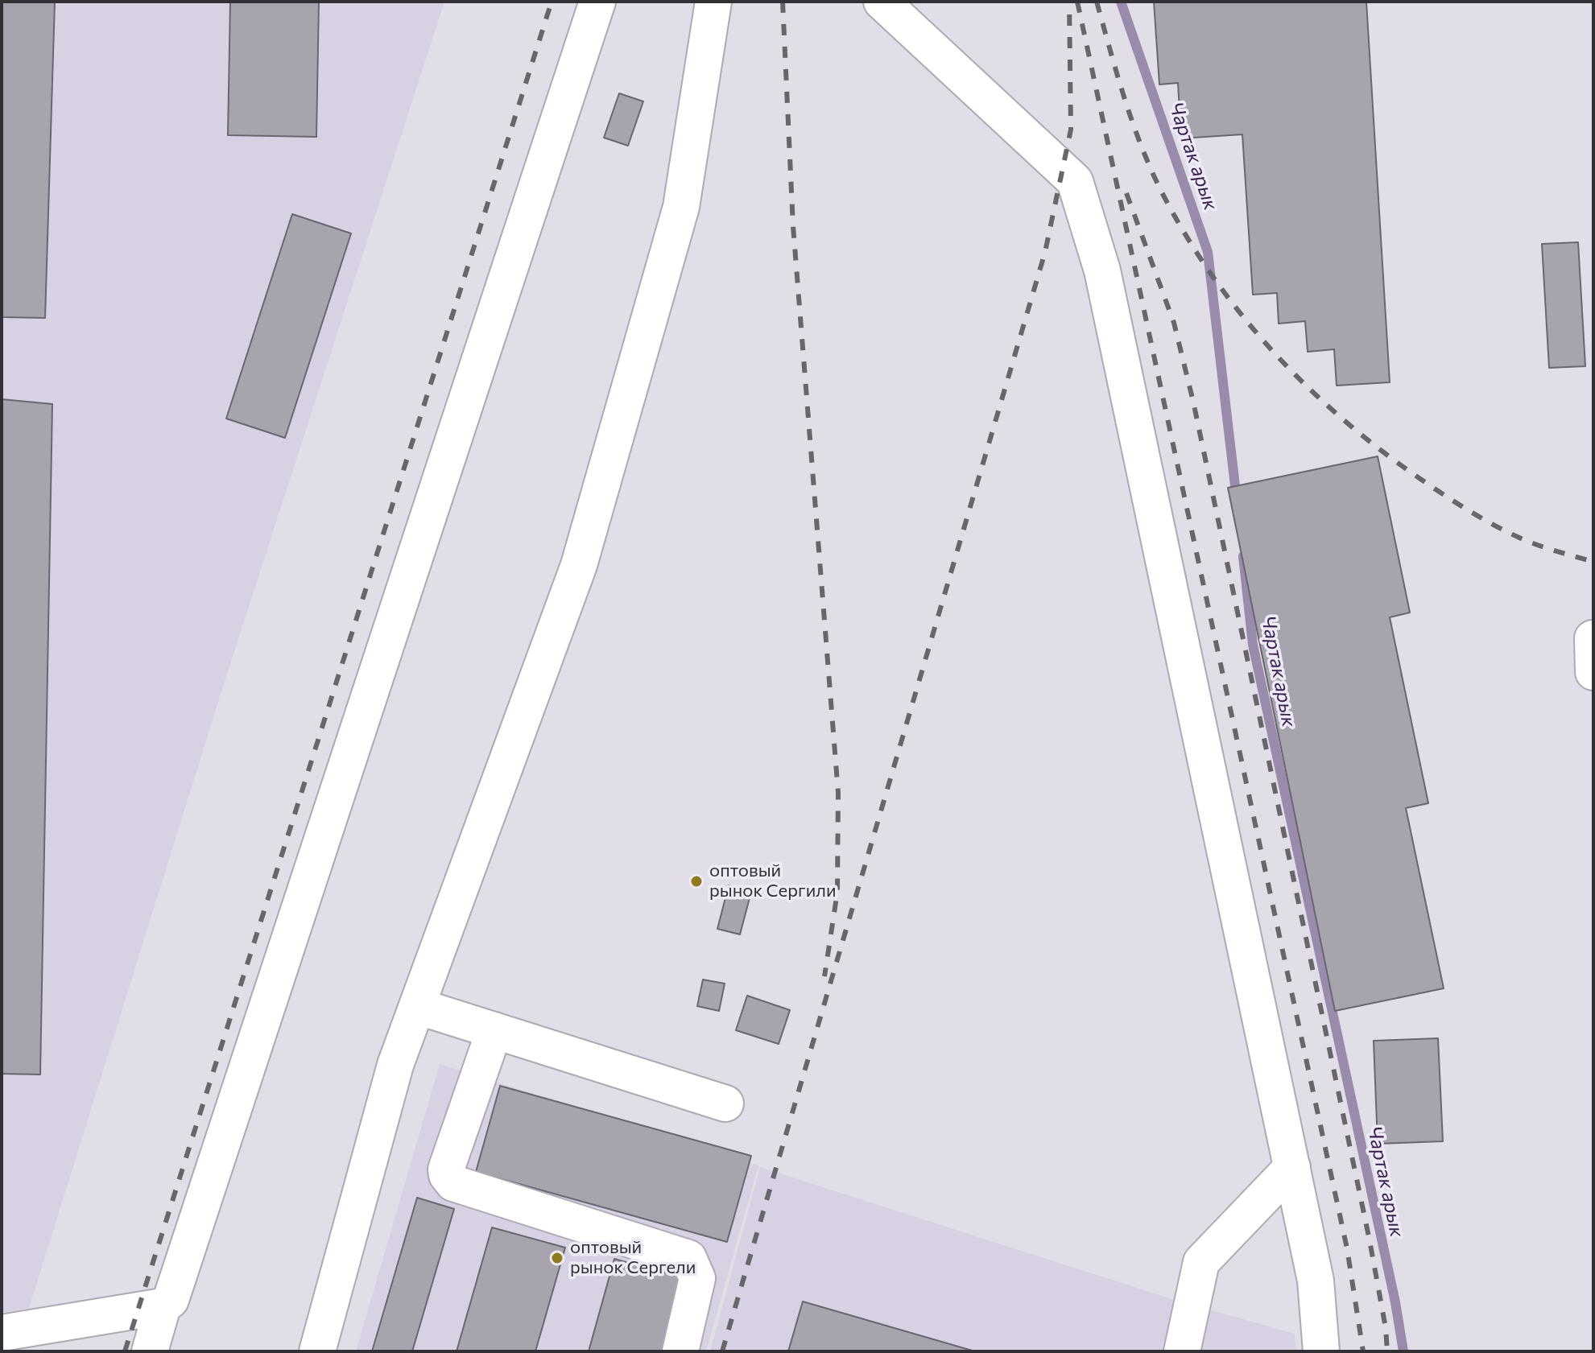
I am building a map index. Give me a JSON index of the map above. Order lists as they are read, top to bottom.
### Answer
{
  "water": ["Чартак арык"],
  "places": ["оптовый рынок Сергили", "оптовый рынок Сергели"]
}
